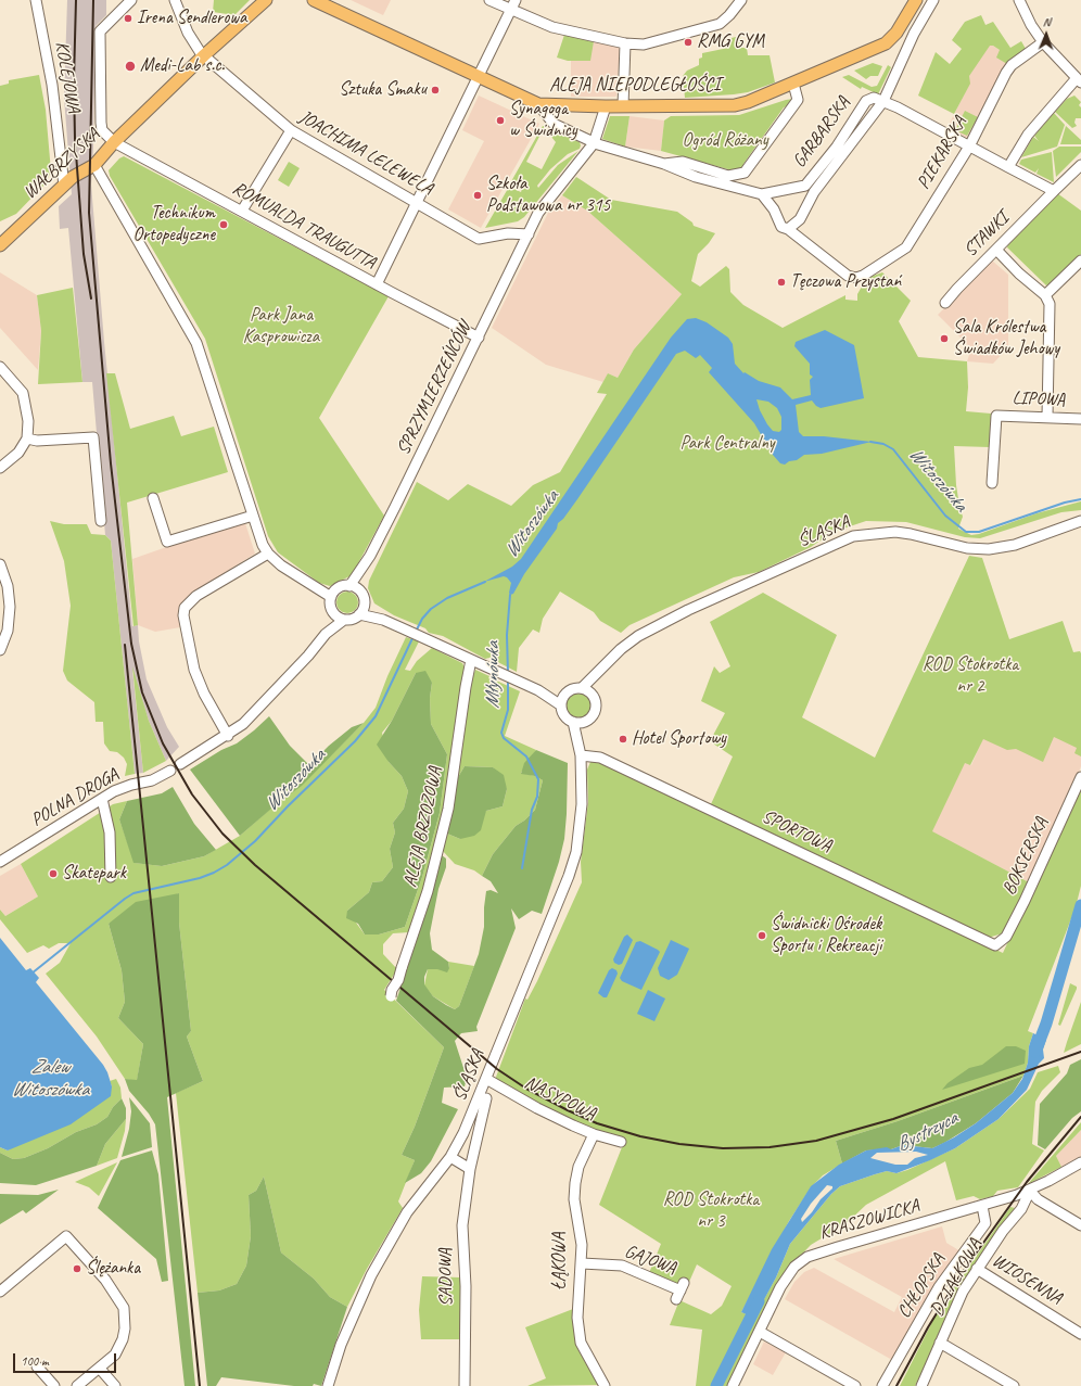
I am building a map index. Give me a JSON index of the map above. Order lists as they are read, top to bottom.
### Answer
{
  "streets": {
    "main road": ["ALEJA NIEPODLEGŁOŚCI", "WAŁBRZYSKA"],
    "street": [
      "KOLEJOWA",
      "GARBARSKA",
      "JOACHIMA LELEWELA",
      "PIEKARSKA",
      "ROMUALDA TRAUGUTTA",
      "STAWKI",
      "SPRZYMIERZEŃCÓW",
      "LIPOWA",
      "ŚLĄSKA",
      "POLNA DROGA",
      "ALEJA BRZOZOWA",
      "SPORTOWA",
      "BOKSERSKA",
      "NASYPOWA",
      "KRASZOWICKA",
      "GAJOWA",
      "ŁĄKOWA",
      "SADOWA",
      "DZIAŁKOWA",
      "WIOSENNA",
      "CHŁOPSKA"
    ]
  },
  "crossings": [
    ["KOLEJOWA", "WAŁBRZYSKA"],
    ["GARBARSKA", "PIEKARSKA"],
    ["JOACHIMA LELEWELA", "WAŁBRZYSKA"],
    ["JOACHIMA LELEWELA", "SPRZYMIERZEŃCÓW"],
    ["WAŁBRZYSKA", "ROMUALDA TRAUGUTTA"],
    ["ROMUALDA TRAUGUTTA", "SPRZYMIERZEŃCÓW"],
    ["ŚLĄSKA", "SPORTOWA"],
    ["ŚLĄSKA", "NASYPOWA"],
    ["SPORTOWA", "BOKSERSKA"],
    ["NASYPOWA", "ŁĄKOWA"],
    ["KRASZOWICKA", "DZIAŁKOWA"],
    ["KRASZOWICKA", "CHŁOPSKA"],
    ["GAJOWA", "ŁĄKOWA"],
    ["DZIAŁKOWA", "WIOSENNA"]
  ],
  "water": [
    "Witoszówka",
    "Młynówka",
    "Zalew Witoszówka",
    "Bystrzyca"
  ],
  "parks": [
    "Ogród Różany",
    "Park Jana Kasprowicza",
    "Park Centralny",
    "ROD Stokrotka nr 2",
    "ROD Stokrotka nr 3"
  ],
  "places": [
    "Irena Sendlerowa",
    "RMG GYM",
    "Medi-Lab s.c.",
    "Sztuka Smaku",
    "Synagoga w Świdnicy",
    "Szkoła Podstawowa nr 315",
    "Technikum Ortopedyczne",
    "Tęczowa Przystań",
    "Sala Królestwa Świadków Jehowy",
    "Hotel Sportowy",
    "Skatepark",
    "Świdnicki Ośrodek Sportu i Rekreacji",
    "Ślężanka"
  ],
  "scale_bar": "100 m",
  "north": "top"
}
